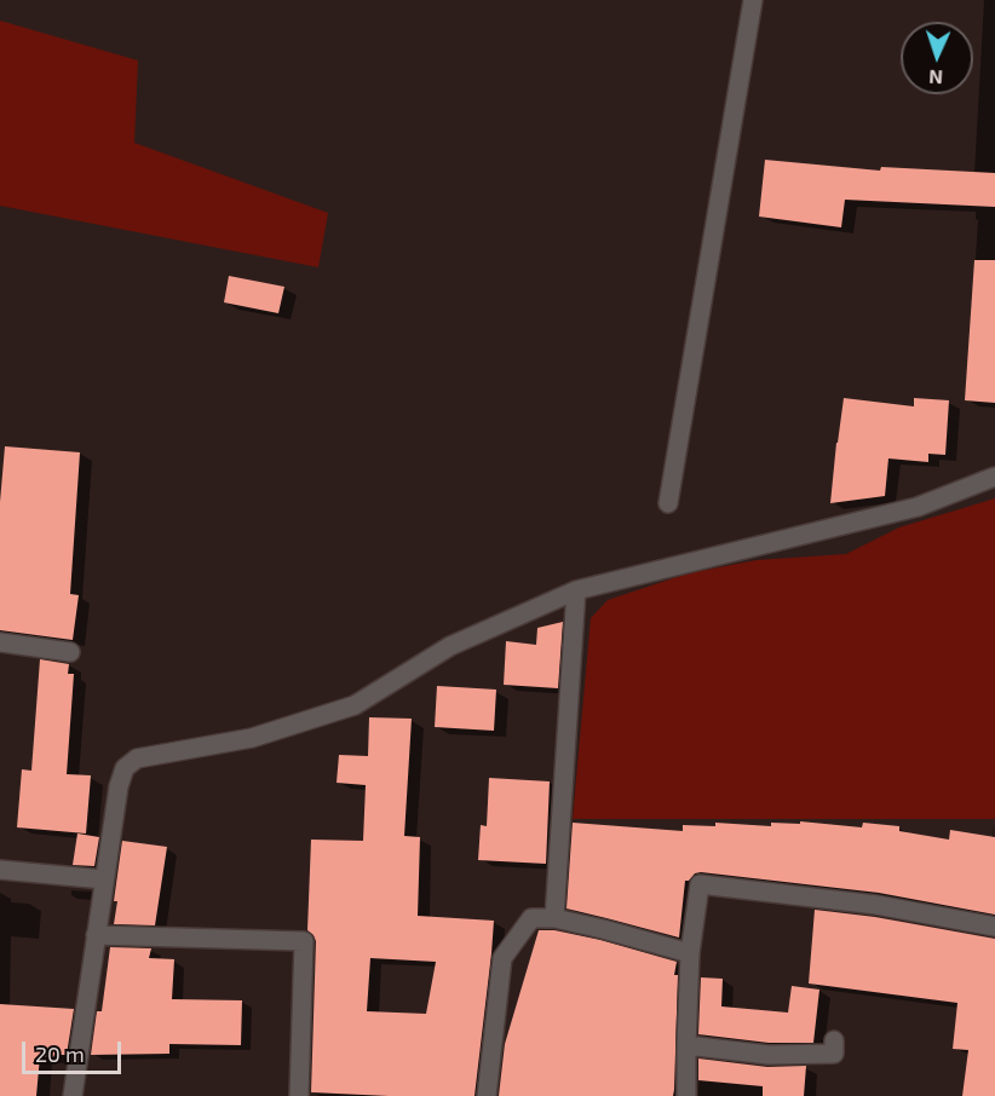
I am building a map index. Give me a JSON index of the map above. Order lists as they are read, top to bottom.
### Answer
{
  "scale_bar": "20 m",
  "north": "bottom"
}
